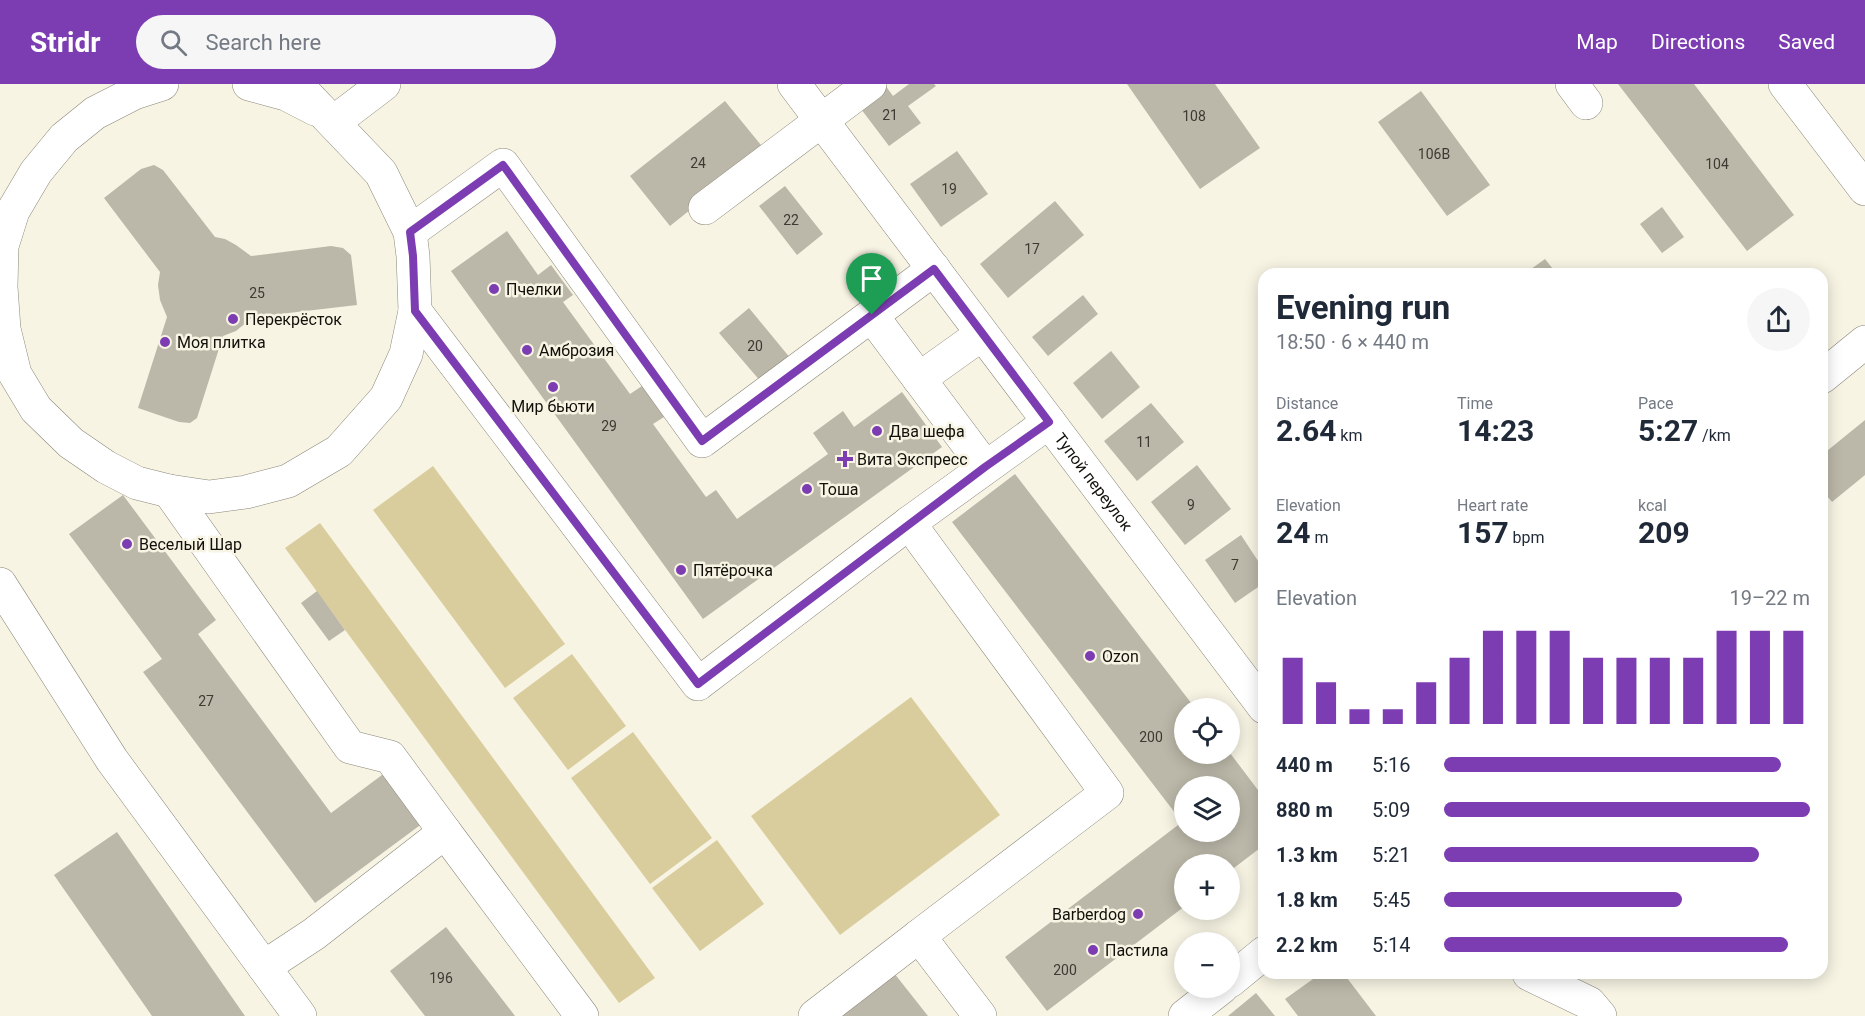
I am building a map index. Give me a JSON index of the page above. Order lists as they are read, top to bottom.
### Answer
{
  "streets": {
    "street": ["Тупой переулок"]
  },
  "places": {
    "other": [
      "Пчелки",
      "Перекрёсток",
      "Моя плитка",
      "Амброзия",
      "Мир бьюти",
      "Два шефа",
      "Тоша",
      "Веселый Шар",
      "Пятёрочка",
      "Ozon",
      "Barberdog",
      "Пастила"
    ],
    "health": ["Вита Экспресс"]
  },
  "house_numbers": [
    "21",
    "108",
    "106В",
    "24",
    "104",
    "19",
    "22",
    "17",
    "25",
    "20",
    "29",
    "11",
    "9",
    "7",
    "27",
    "200",
    "200",
    "196"
  ],
  "page": {
    "header": "Stridr",
    "search": "Search here",
    "nav": ["Map", "Directions", "Saved"],
    "heading": ["Evening run", "18:50 · 6 × 440 m"],
    "stats": [
      ["Distance", "2.64 km"],
      ["Time", "14:23"],
      ["Pace", "5:27 /km"],
      ["Elevation", "24 m"],
      ["Heart rate", "157 bpm"],
      ["kcal", "209"]
    ],
    "chart": ["Elevation", "19–22 m"],
    "map_buttons": ["+", "−"],
    "list": [
      {
        "name": "440 m",
        "note": "5:16"
      },
      {
        "name": "880 m",
        "note": "5:09"
      },
      {
        "name": "1.3 km",
        "note": "5:21"
      },
      {
        "name": "1.8 km",
        "note": "5:45"
      },
      {
        "name": "2.2 km",
        "note": "5:14"
      }
    ]
  }
}
